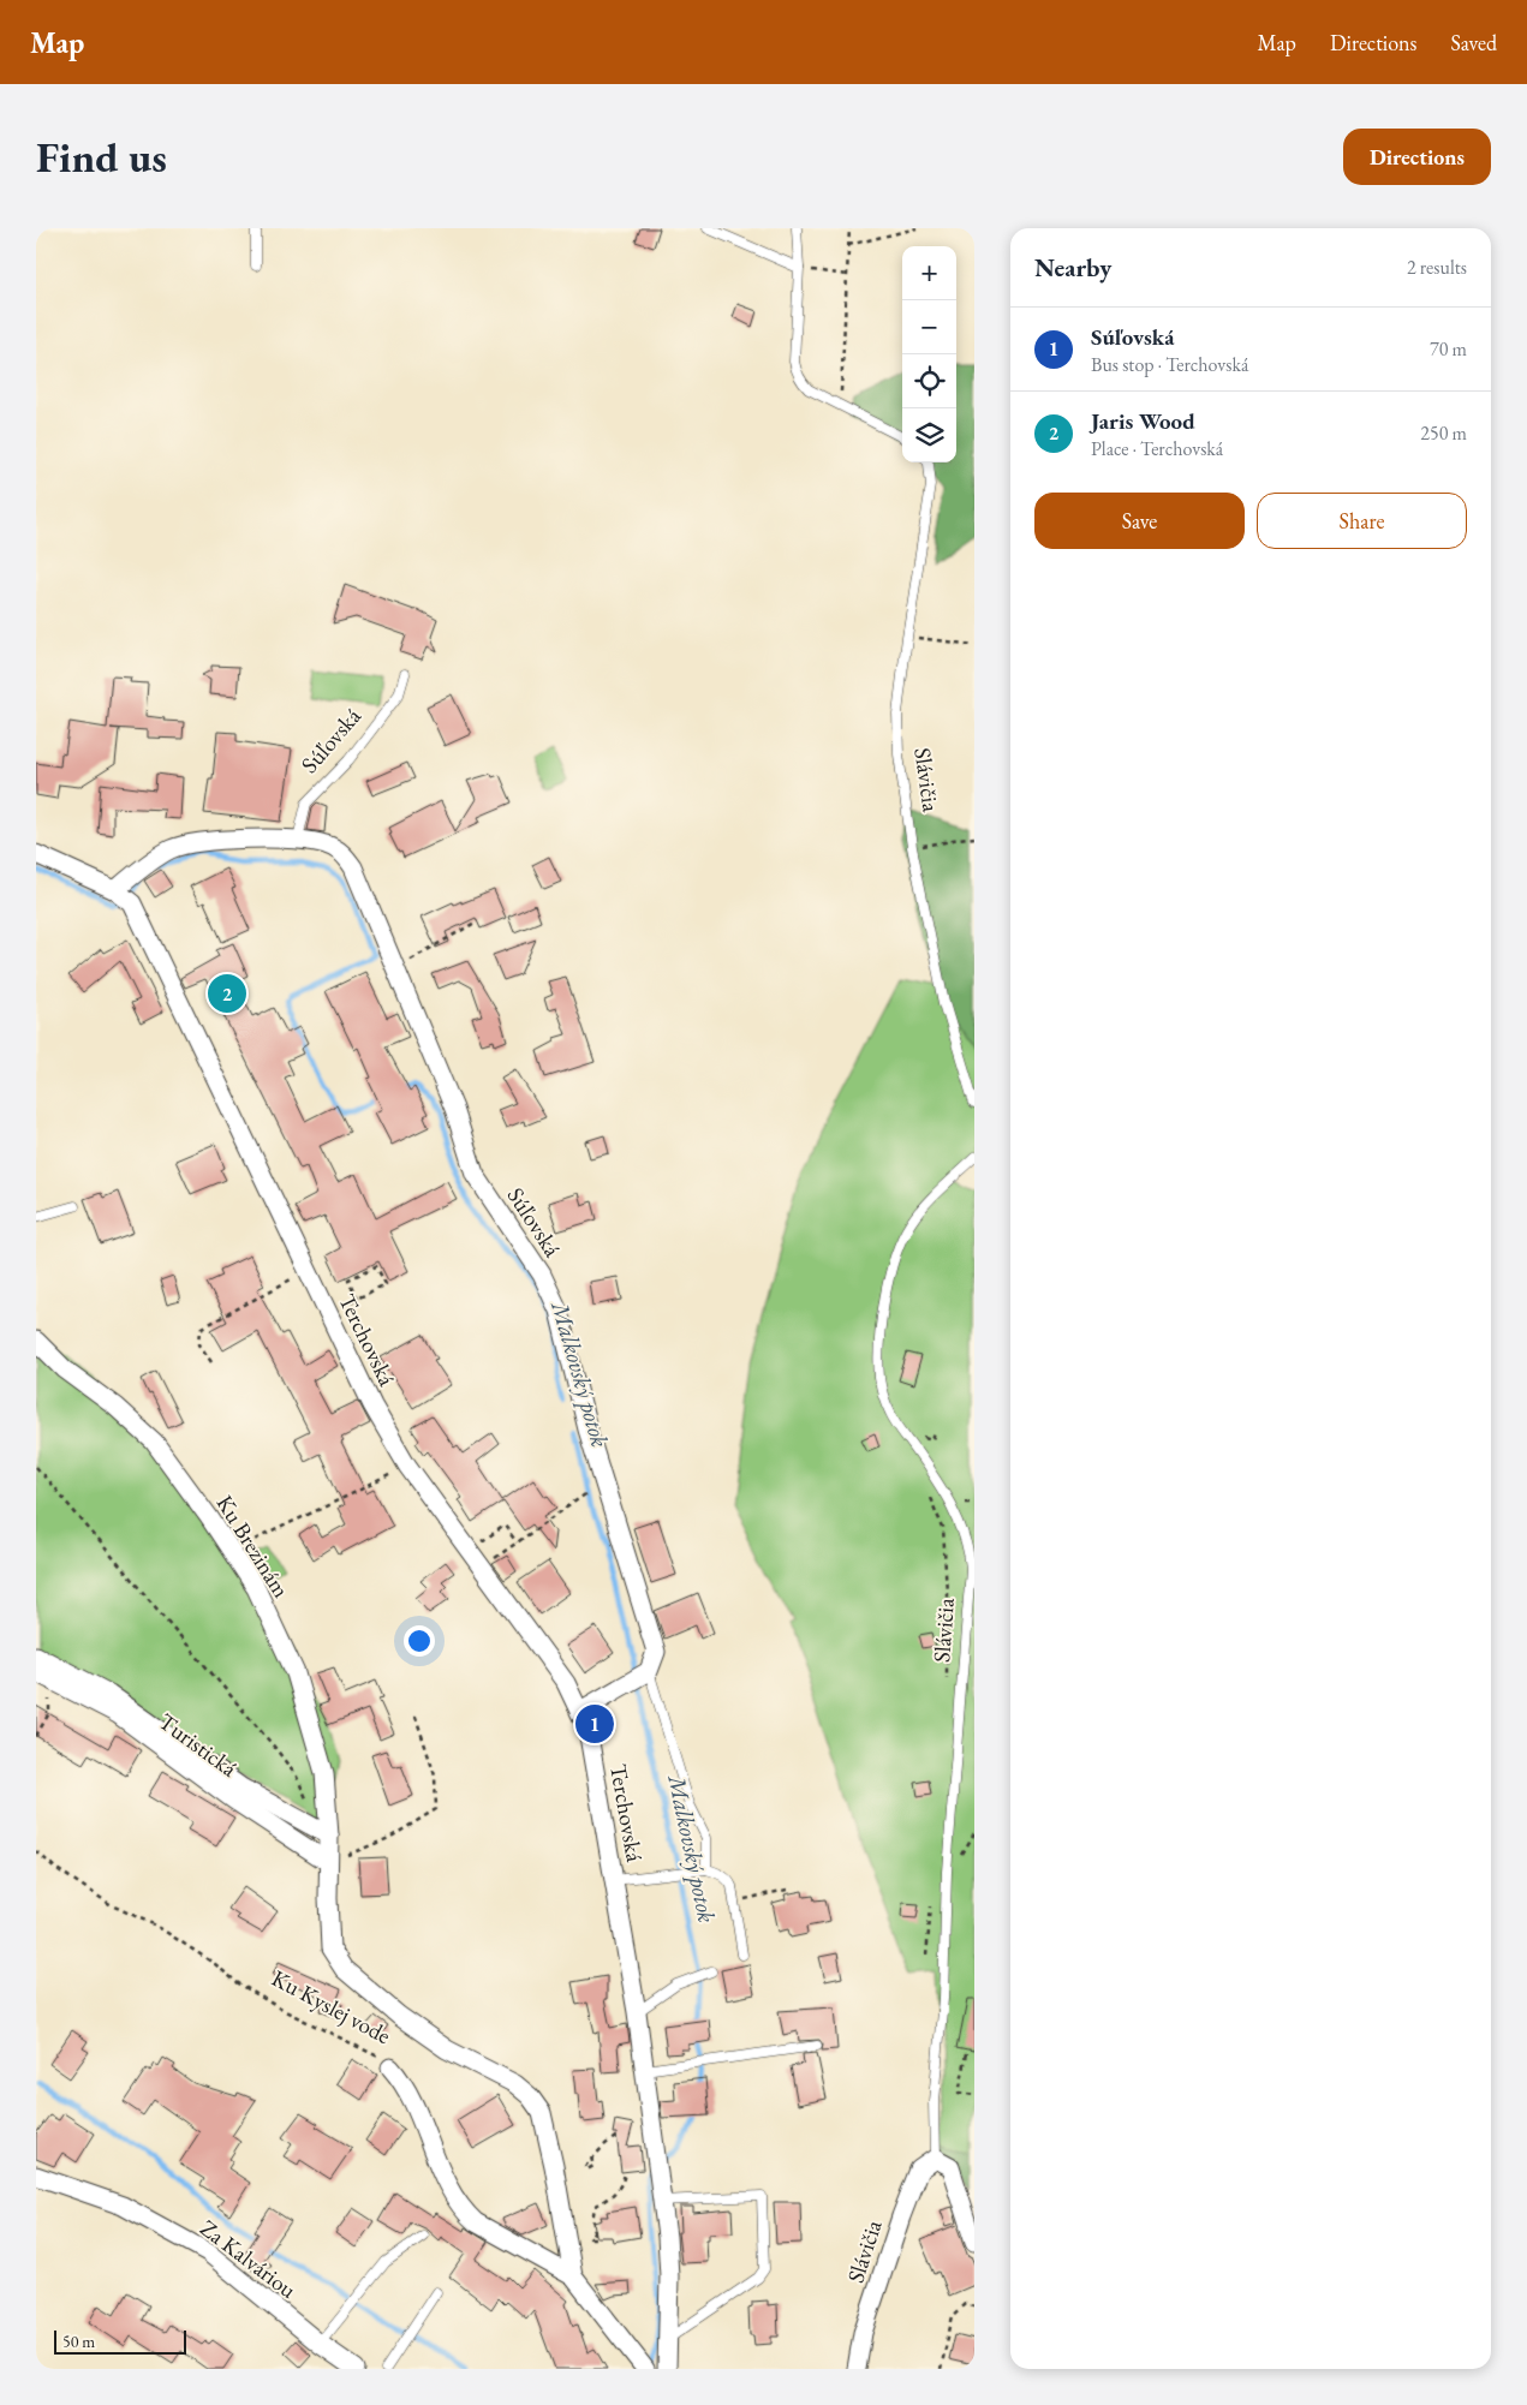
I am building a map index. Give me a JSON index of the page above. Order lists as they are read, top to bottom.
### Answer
{
  "streets": {
    "street": [
      "Súľovská",
      "Slávičia",
      "Terchovská",
      "Ku Brezinám",
      "Turistická",
      "Ku Kyslej vode",
      "Za Kalváriou"
    ]
  },
  "crossings": [
    ["Súľovská", "Terchovská"],
    ["Ku Brezinám", "Turistická"],
    ["Ku Brezinám", "Ku Kyslej vode"],
    ["Turistická", "Ku Kyslej vode"]
  ],
  "water": ["Malkovský potok"],
  "scale_bar": "50 m",
  "page": {
    "header": "Map",
    "nav": ["Map", "Directions", "Saved"],
    "buttons": [
      "Directions",
      ["Save", "Share"]
    ],
    "title": "Find us",
    "heading": ["Nearby", "2 results"],
    "map_buttons": ["+", "−"],
    "list": [
      {
        "mark": "1",
        "name": "Súľovská",
        "note": "Bus stop · Terchovská",
        "value": "70 m"
      },
      {
        "mark": "2",
        "name": "Jaris Wood",
        "note": "Place · Terchovská",
        "value": "250 m"
      }
    ],
    "pins": ["2", "1"],
    "scale": "50 m"
  }
}
